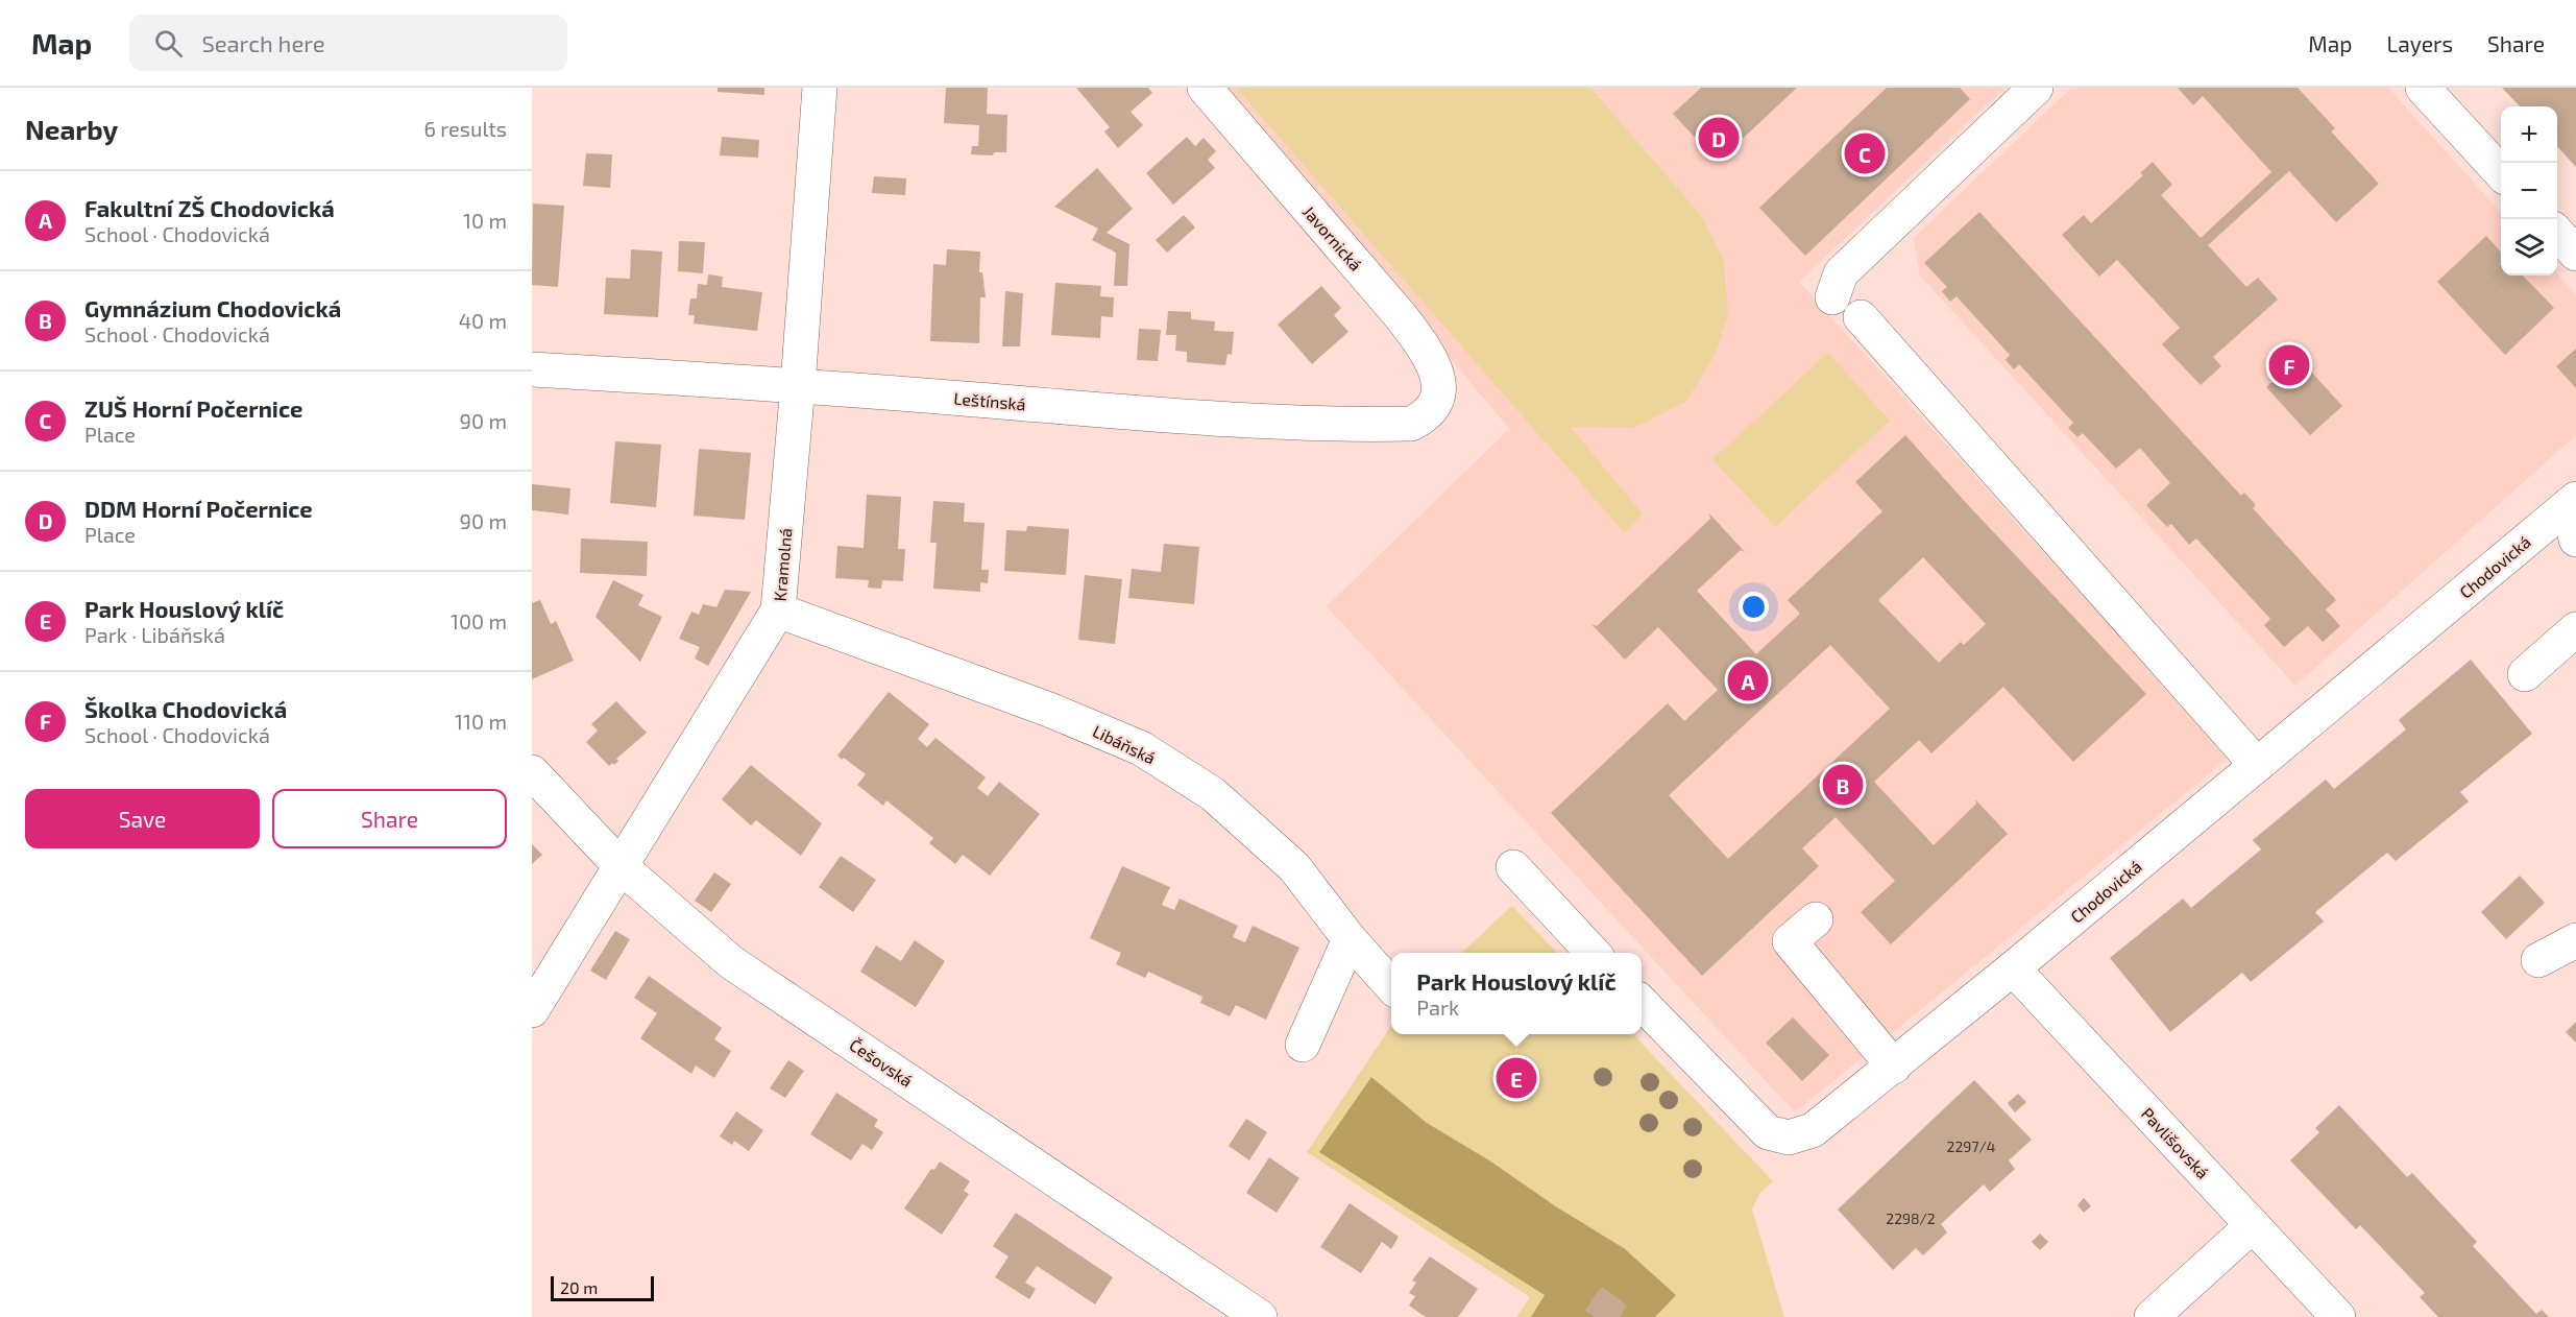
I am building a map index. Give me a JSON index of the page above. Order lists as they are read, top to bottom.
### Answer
{
  "streets": {
    "street": [
      "Javornická",
      "Leštínská",
      "Kramolná",
      "Chodovická",
      "Libáňská",
      "Češovská",
      "Pavlišovská"
    ]
  },
  "crossings": [
    ["Javornická", "Leštínská"],
    ["Leštínská", "Kramolná"],
    ["Kramolná", "Libáňská"],
    ["Kramolná", "Češovská"],
    ["Chodovická", "Pavlišovská"]
  ],
  "house_numbers": ["2297/4", "2298/2"],
  "scale_bar": "20 m",
  "page": {
    "header": "Map",
    "search": "Search here",
    "nav": ["Map", "Layers", "Share"],
    "heading": ["Nearby", "6 results"],
    "map_buttons": ["+", "−"],
    "pins": [
      "D",
      "C",
      "F",
      "A",
      "B",
      "E"
    ],
    "list": [
      {
        "mark": "A",
        "name": "Fakultní ZŠ Chodovická",
        "note": "School · Chodovická",
        "value": "10 m"
      },
      {
        "mark": "B",
        "name": "Gymnázium Chodovická",
        "note": "School · Chodovická",
        "value": "40 m"
      },
      {
        "mark": "C",
        "name": "ZUŠ Horní Počernice",
        "note": "Place",
        "value": "90 m"
      },
      {
        "mark": "D",
        "name": "DDM Horní Počernice",
        "note": "Place",
        "value": "90 m"
      },
      {
        "mark": "E",
        "name": "Park Houslový klíč",
        "note": "Park · Libáňská",
        "value": "100 m"
      },
      {
        "mark": "F",
        "name": "Školka Chodovická",
        "note": "School · Chodovická",
        "value": "110 m"
      }
    ],
    "buttons": ["Save", "Share"],
    "popup": ["Park Houslový klíč", "Park"],
    "scale": "20 m"
  }
}
